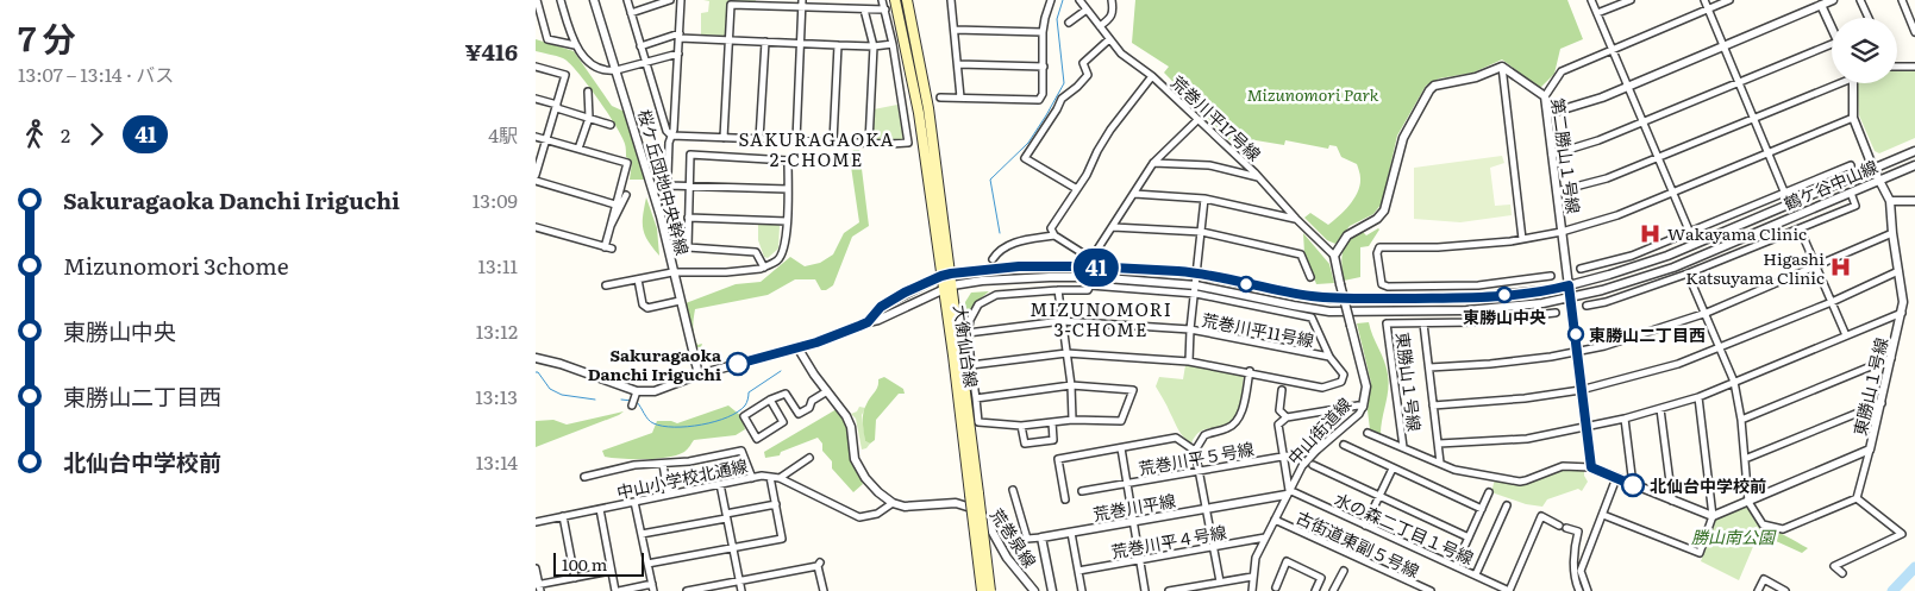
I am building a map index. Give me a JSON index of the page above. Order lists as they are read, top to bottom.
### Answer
{
  "streets": {
    "main road": ["大衡仙台線"],
    "street": [
      "荒巻川平17号線",
      "第二勝山１号線",
      "桜ケ丘団地中央幹線",
      "鶴ケ谷中山線",
      "荒巻川平11号線",
      "東勝山１号線",
      "中山街道線",
      "荒巻川平５号線",
      "中山小学校北通線",
      "荒巻川平線",
      "水の森二丁目１号線",
      "荒巻泉線",
      "荒巻川平４号線",
      "古街道東副５号線"
    ]
  },
  "crossings": [
    ["荒巻川平17号線", "中山街道線"],
    ["第二勝山１号線", "鶴ケ谷中山線"],
    ["第二勝山１号線", "東勝山１号線"],
    ["鶴ケ谷中山線", "大衡仙台線"],
    ["鶴ケ谷中山線", "東勝山１号線"],
    ["中山街道線", "荒巻川平５号線"],
    ["中山街道線", "荒巻川平線"],
    ["中山街道線", "水の森二丁目１号線"],
    ["中山街道線", "荒巻川平４号線"],
    ["中山街道線", "古街道東副５号線"],
    ["中山小学校北通線", "荒巻泉線"],
    ["荒巻川平線", "水の森二丁目１号線"]
  ],
  "districts": ["SAKURAGAOKA 2-CHOME", "MIZUNOMORI 3-CHOME"],
  "parks": ["Mizunomori Park", "勝山南公園"],
  "places": {
    "hospital": ["Wakayama Clinic", "Higashi Katsuyama Clinic"],
    "other": [
      "東勝山中央",
      "東勝山二丁目西",
      "Sakuragaoka Danchi Iriguchi",
      "北仙台中学校前"
    ]
  },
  "lines": ["bus line 41"],
  "scale_bar": "100 m",
  "page": {
    "heading": ["7 分", "13:07 – 13:14 · バス", "¥416"],
    "on_map": "41",
    "legs": ["2", "41", "4駅"],
    "list": [
      {
        "name": "Sakuragaoka Danchi Iriguchi",
        "value": "13:09"
      },
      {
        "name": "Mizunomori 3chome",
        "value": "13:11"
      },
      {
        "name": "東勝山中央",
        "value": "13:12"
      },
      {
        "name": "東勝山二丁目西",
        "value": "13:13"
      },
      {
        "name": "北仙台中学校前",
        "value": "13:14"
      }
    ],
    "scale": "100 m"
  }
}
